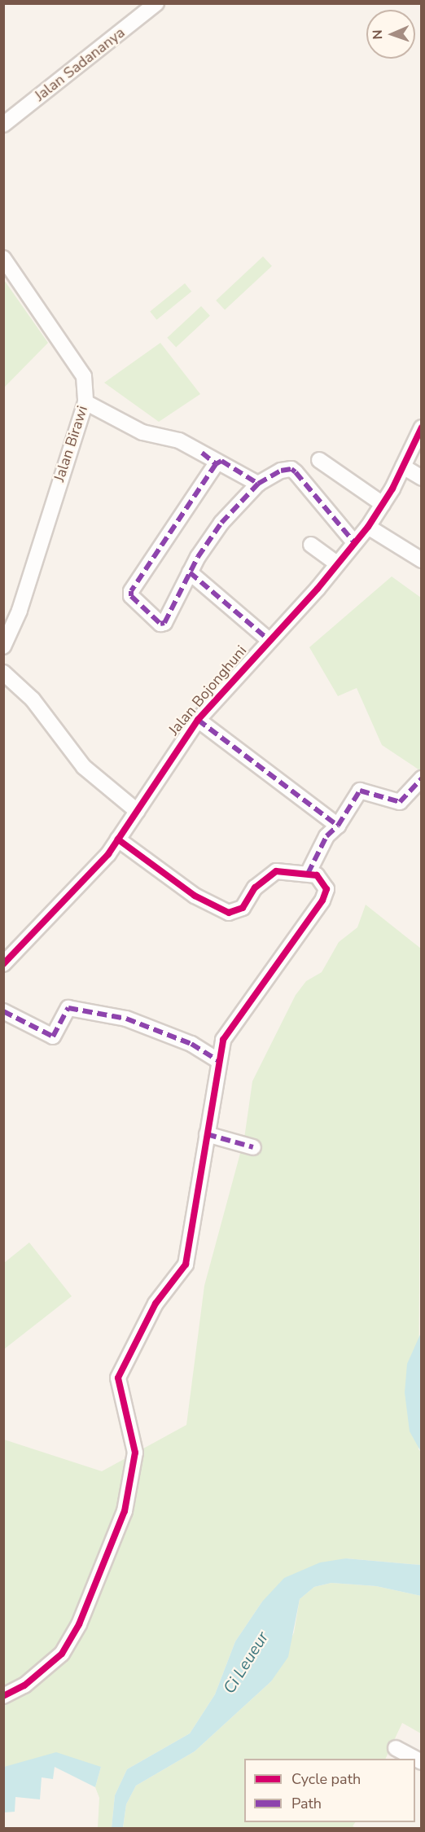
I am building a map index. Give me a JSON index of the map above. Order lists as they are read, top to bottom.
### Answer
{
  "streets": {
    "street": ["Jalan Sadananya", "Jalan Birawi", "Jalan Bojonghuni"]
  },
  "water": ["Ci Leueur"],
  "legend": ["Cycle path", "Path"],
  "north": "left"
}
